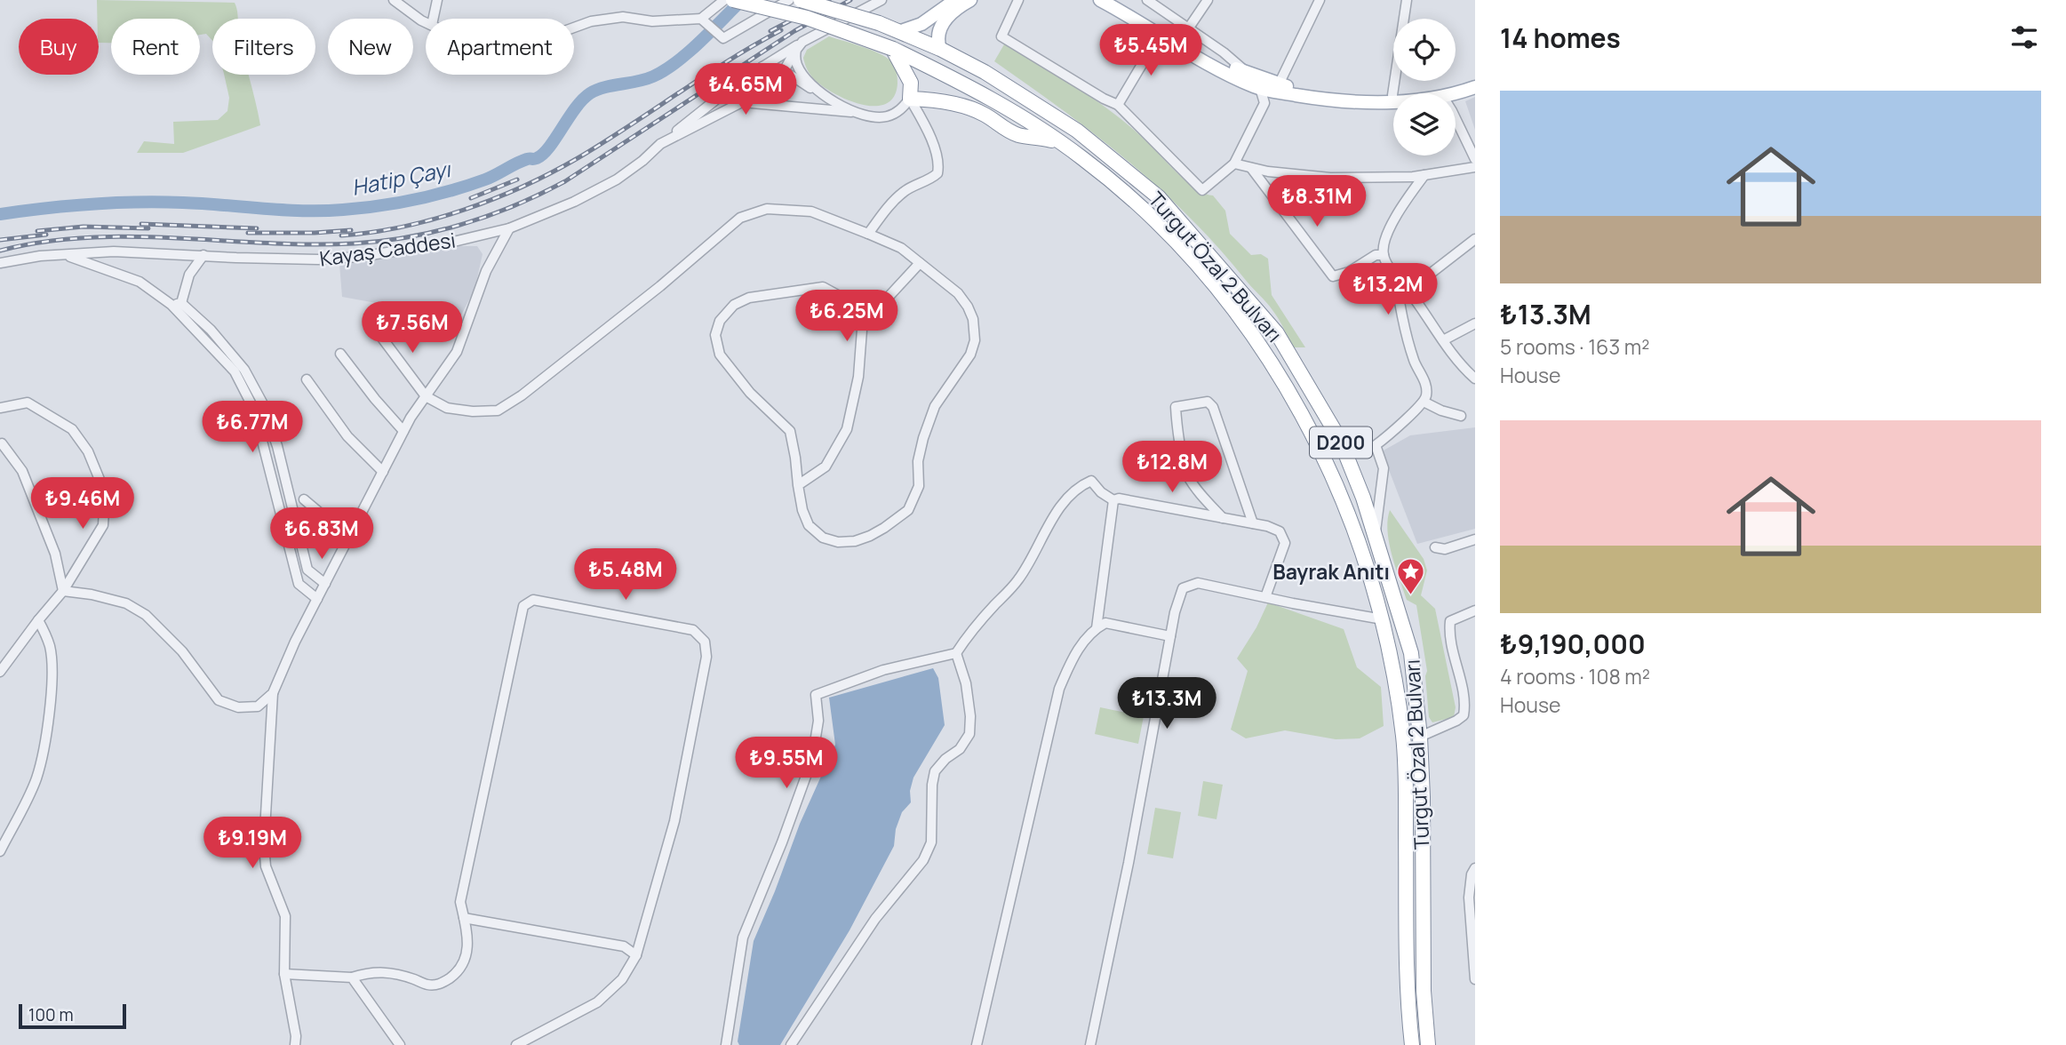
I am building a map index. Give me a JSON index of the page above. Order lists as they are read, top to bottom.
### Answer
{
  "streets": {
    "highway": ["Turgut Özal 2 Bulvarı", "D200"],
    "street": ["Kayaş Caddesi"]
  },
  "crossings": [
    ["Turgut Özal 2 Bulvarı", "D200"]
  ],
  "water": ["Hatip Çayı"],
  "places": {
    "place": ["Bayrak Anıtı"]
  },
  "scale_bar": "100 m",
  "page": {
    "heading": "14 homes",
    "chip": [
      "Buy",
      "Rent",
      "Filters",
      "New",
      "Apartment"
    ],
    "price": [
      "₺5.45M",
      "₺4.65M",
      "₺8.31M",
      "₺13.2M",
      "₺6.25M",
      "₺7.56M",
      "₺6.77M",
      "₺12.8M",
      "₺9.46M",
      "₺6.83M",
      "₺5.48M",
      "₺13.3M",
      "₺9.55M",
      "₺9.19M"
    ],
    "list": [
      {
        "name": "₺13.3M",
        "note": "5 rooms · 163 m² · House"
      },
      {
        "name": "₺9,190,000",
        "note": "4 rooms · 108 m² · House"
      }
    ],
    "scale": "100 m"
  }
}
